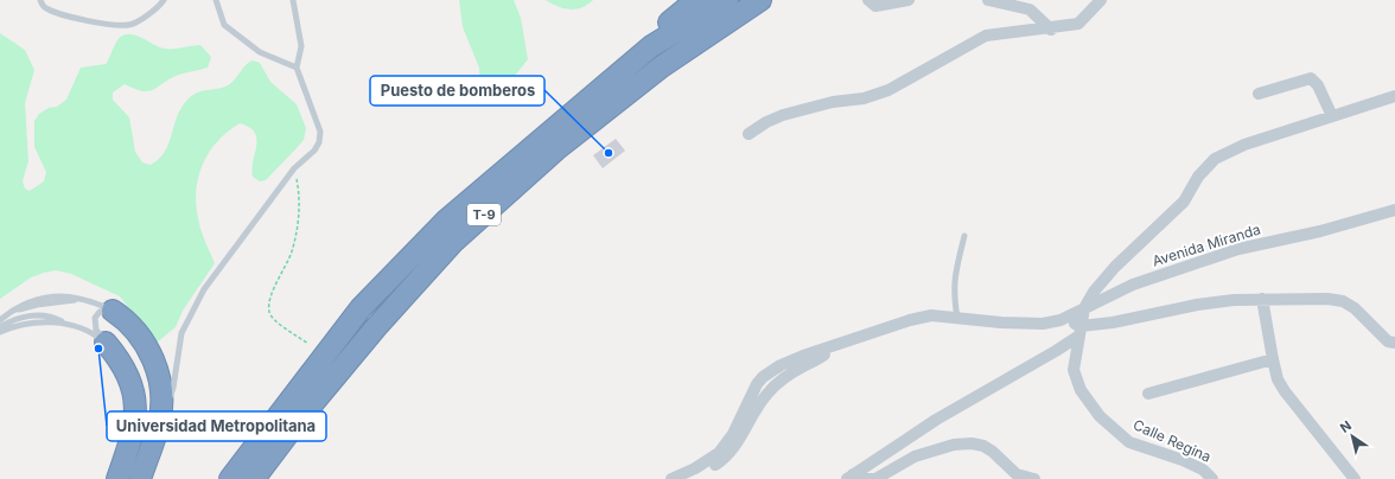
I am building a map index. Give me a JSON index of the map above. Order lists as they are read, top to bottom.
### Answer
{
  "streets": {
    "highway": ["T-9"],
    "street": ["Avenida Miranda", "Calle Regina"]
  },
  "crossings": [
    ["Avenida Miranda", "Calle Regina"]
  ],
  "places": ["Puesto de bomberos", "Universidad Metropolitana"],
  "north": "top left"
}
